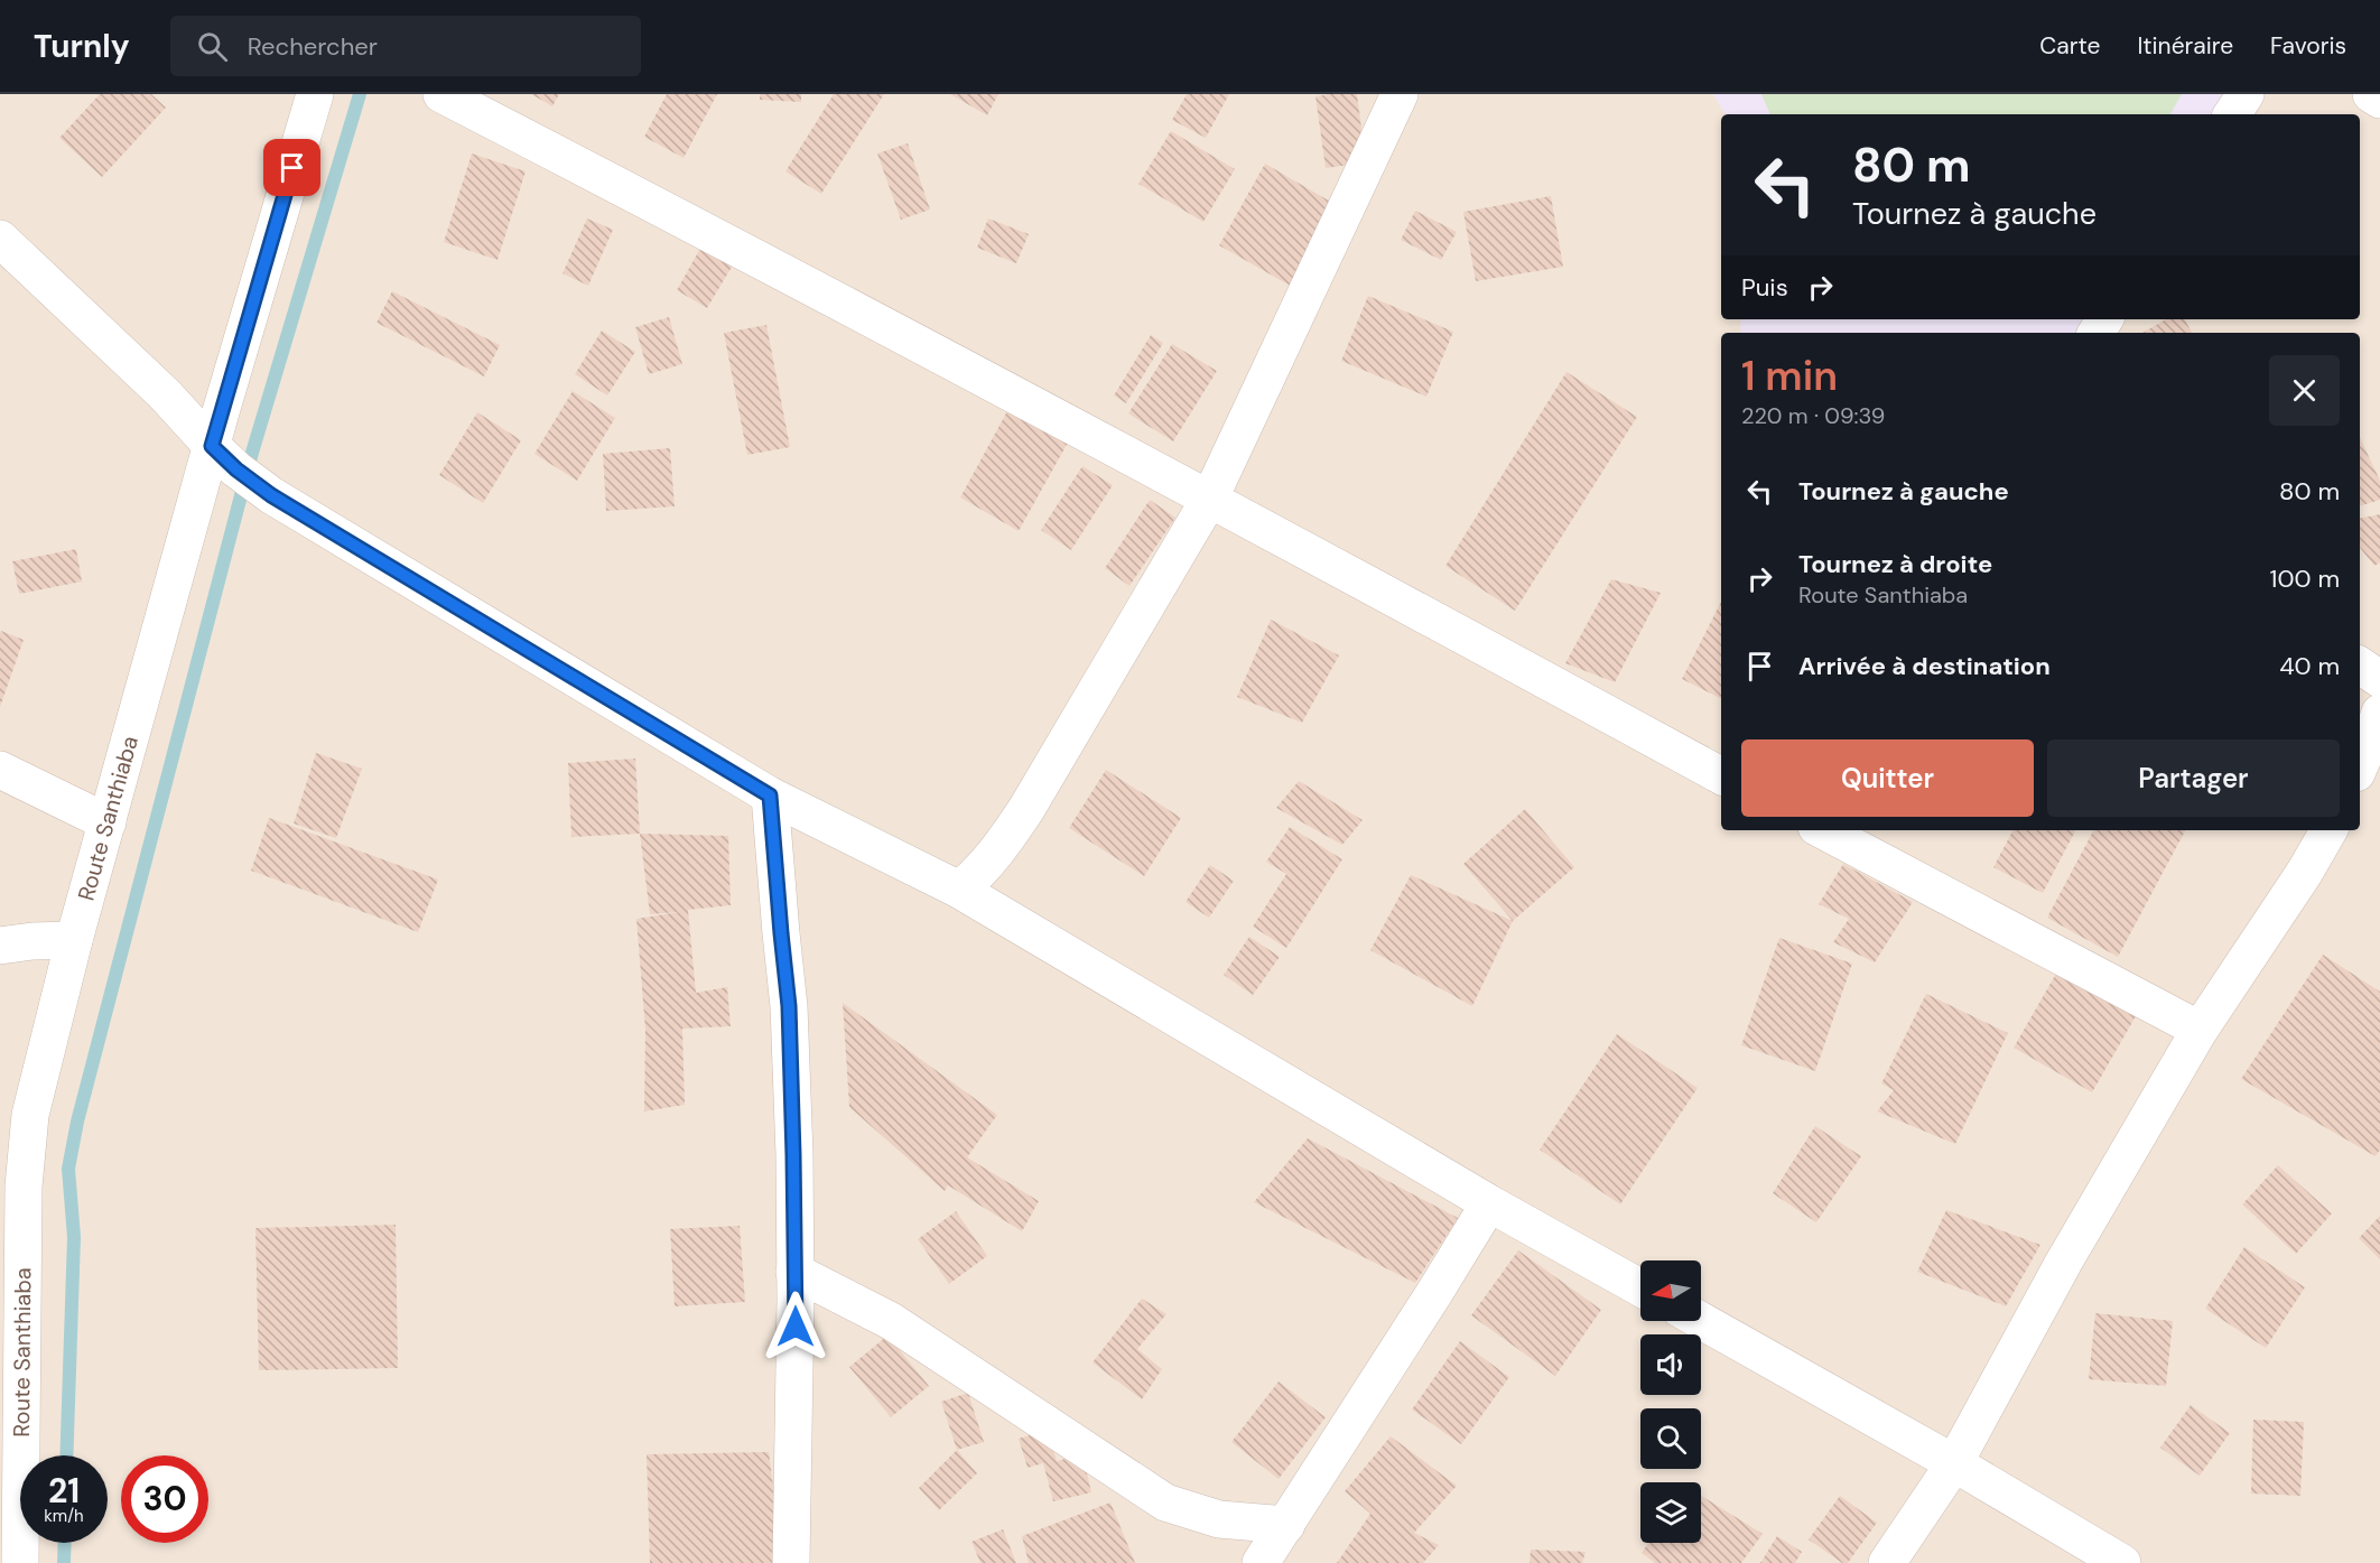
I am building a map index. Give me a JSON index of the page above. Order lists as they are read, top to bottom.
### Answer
{
  "streets": {
    "street": ["Route Santhiaba"]
  },
  "north": "left",
  "page": {
    "header": "Turnly",
    "search": "Rechercher",
    "nav": ["Carte", "Itinéraire", "Favoris"],
    "turn": ["80 m", "Tournez à gauche"],
    "then": "Puis",
    "heading": ["1 min", "220 m · 09:39"],
    "list": [
      {
        "name": "Tournez à gauche",
        "value": "80 m"
      },
      {
        "name": "Tournez à droite",
        "note": "Route Santhiaba",
        "value": "100 m"
      },
      {
        "name": "Arrivée à destination",
        "value": "40 m"
      }
    ],
    "buttons": ["Quitter", "Partager"],
    "speed": "21 km/h",
    "limit": "30"
  }
}
